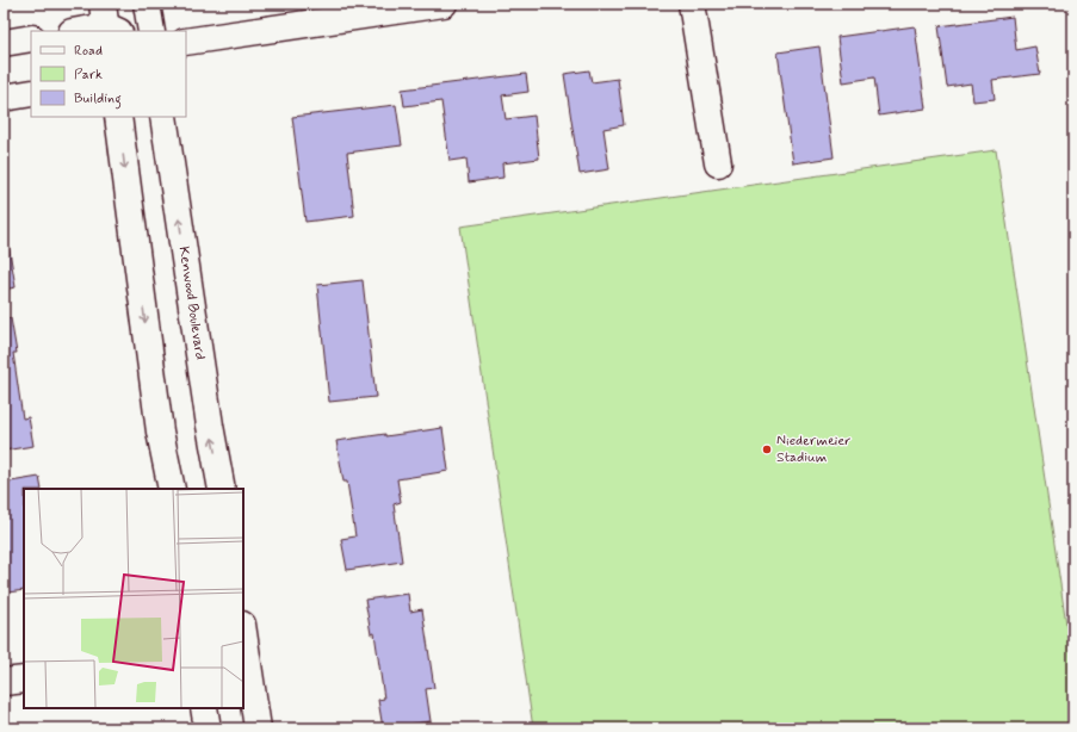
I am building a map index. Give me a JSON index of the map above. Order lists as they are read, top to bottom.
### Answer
{
  "streets": {
    "street": ["Kenwood Boulevard"]
  },
  "places": ["Niedermeier Stadium"],
  "legend": ["Road", "Park", "Building"]
}
